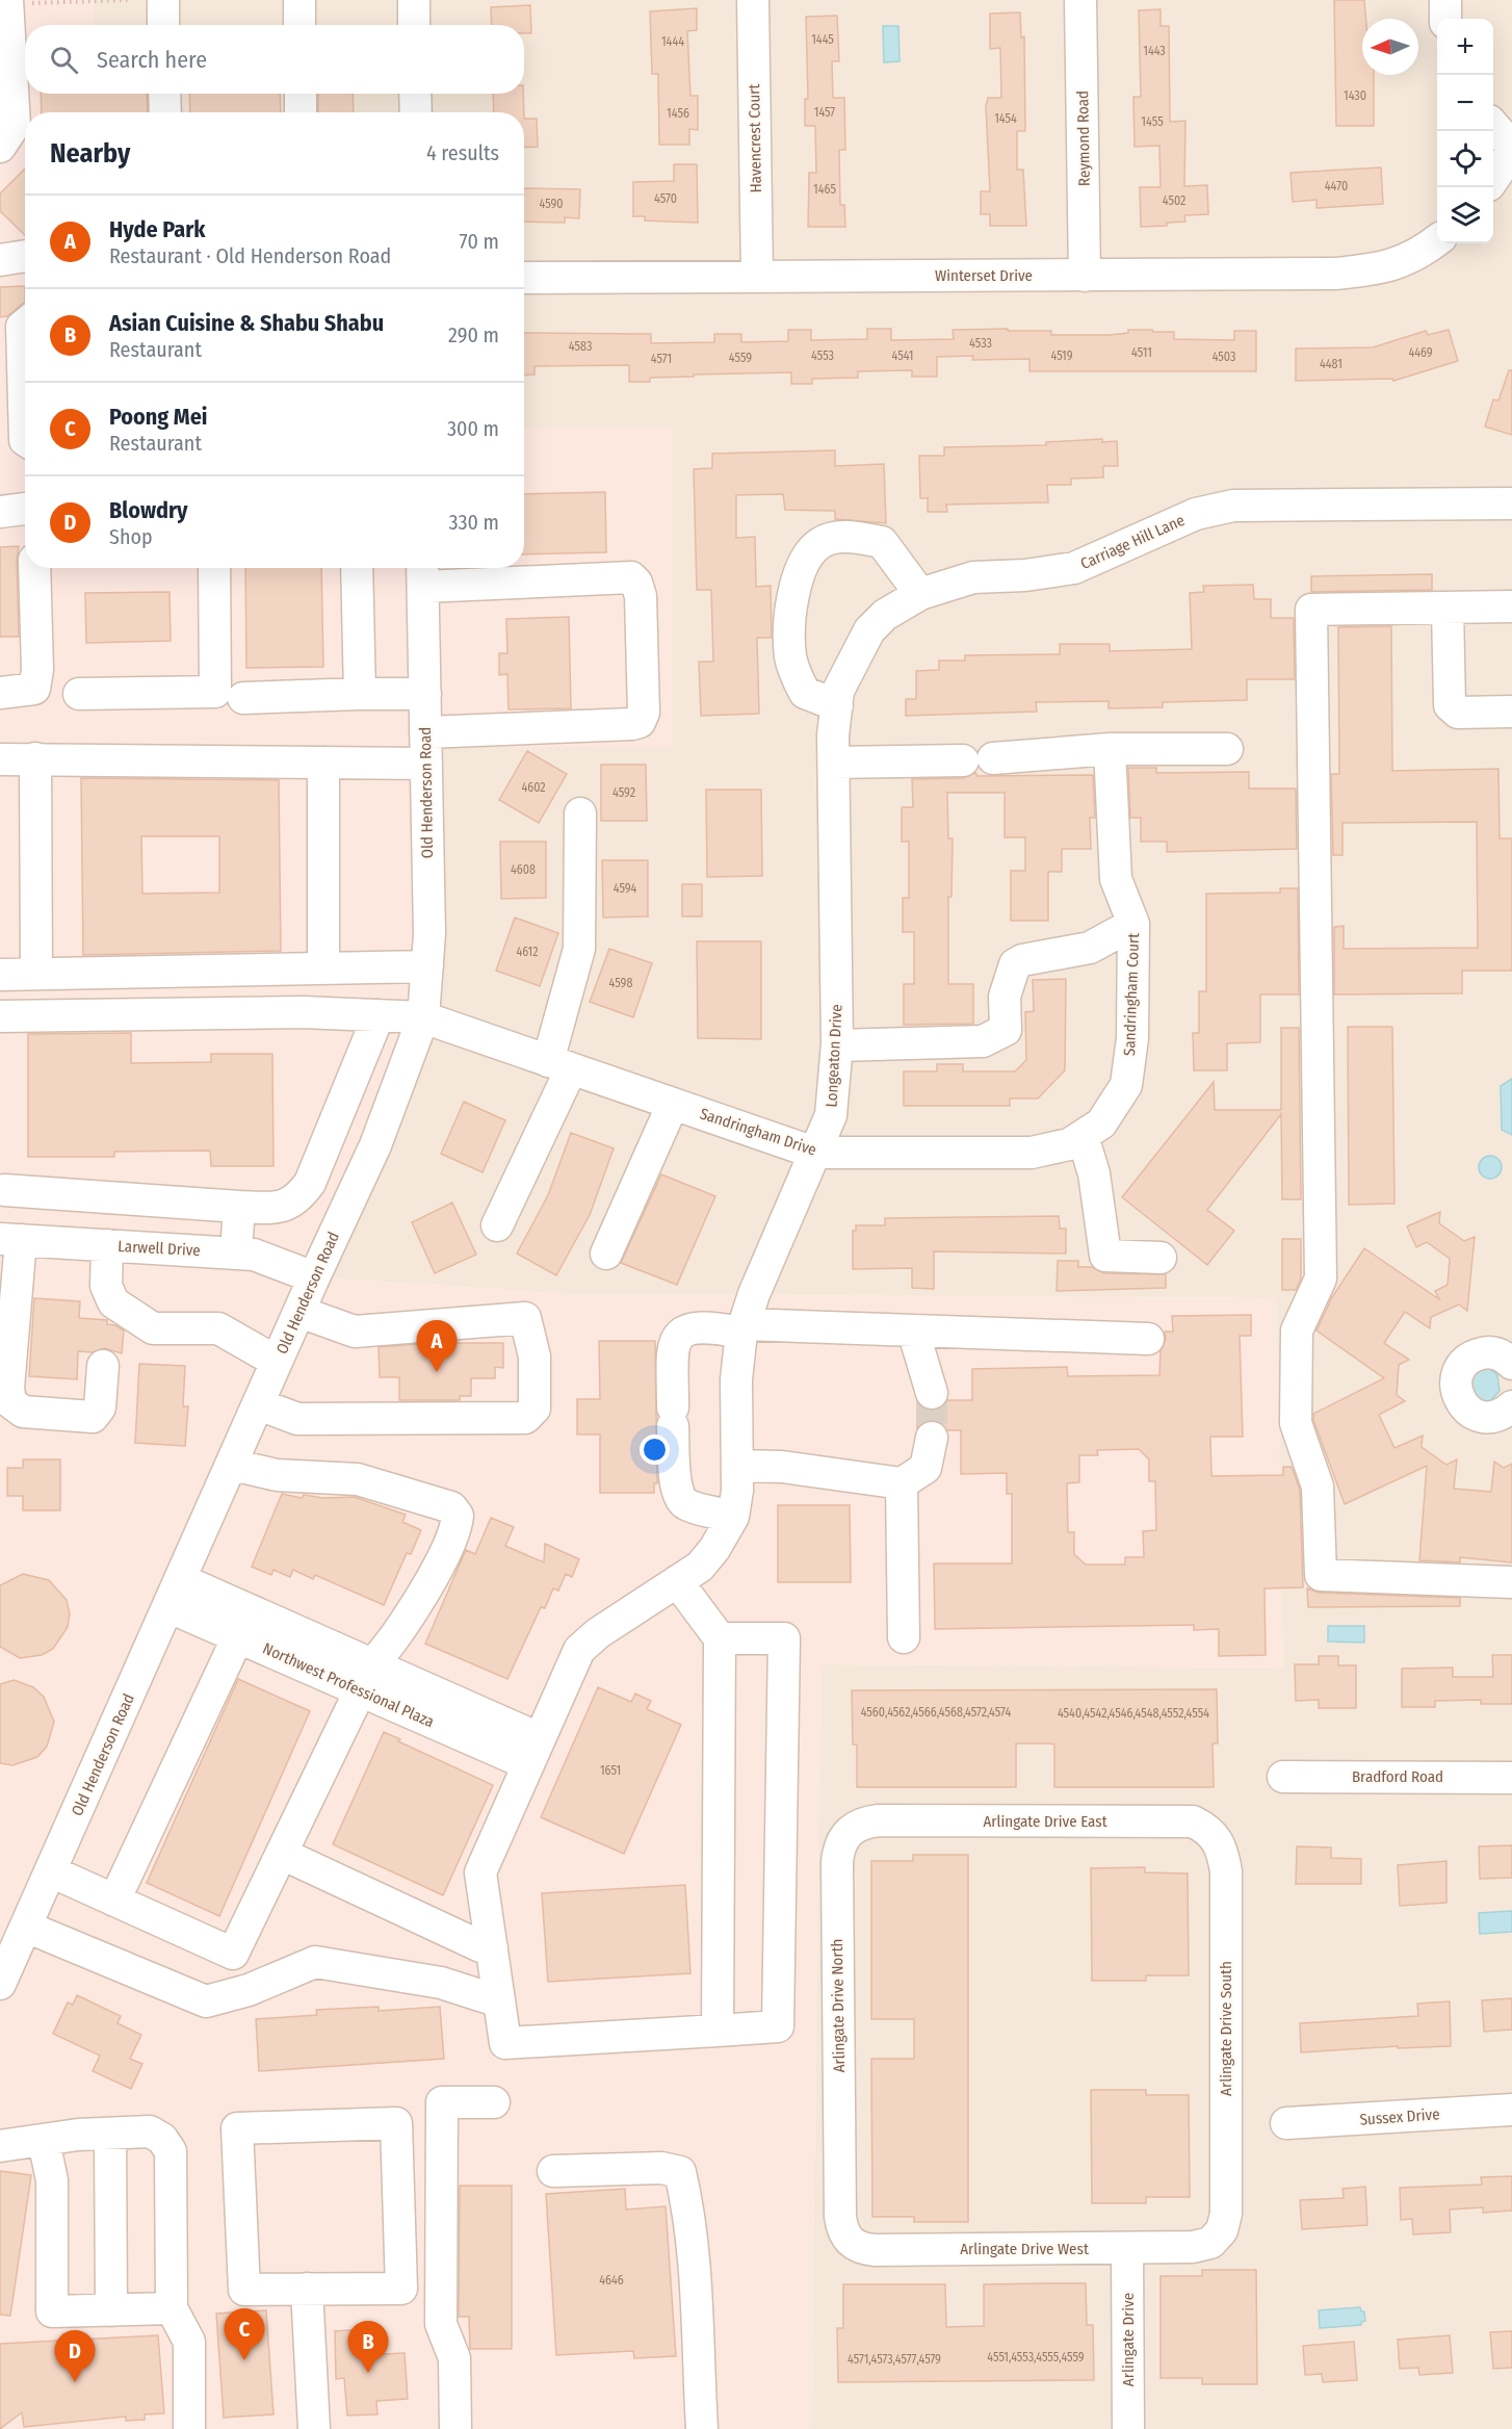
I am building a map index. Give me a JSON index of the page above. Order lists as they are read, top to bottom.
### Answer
{
  "streets": {
    "street": [
      "Havencrest Court",
      "Reymond Road",
      "Winterset Drive",
      "Carriage Hill Lane",
      "Old Henderson Road",
      "Sandringham Court",
      "Longeaton Drive",
      "Sandringham Drive",
      "Larwell Drive",
      "Northwest Professional Plaza",
      "Bradford Road",
      "Arlingate Drive East",
      "Arlingate Drive North",
      "Arlingate Drive South",
      "Sussex Drive",
      "Arlingate Drive West",
      "Arlingate Drive"
    ]
  },
  "crossings": [
    ["Havencrest Court", "Winterset Drive"],
    ["Reymond Road", "Winterset Drive"],
    ["Carriage Hill Lane", "Longeaton Drive"],
    ["Old Henderson Road", "Sandringham Drive"],
    ["Old Henderson Road", "Larwell Drive"],
    ["Old Henderson Road", "Northwest Professional Plaza"],
    ["Sandringham Court", "Sandringham Drive"],
    ["Longeaton Drive", "Sandringham Drive"],
    ["Arlingate Drive East", "Arlingate Drive North"],
    ["Arlingate Drive East", "Arlingate Drive South"],
    ["Arlingate Drive North", "Arlingate Drive West"],
    ["Arlingate Drive South", "Arlingate Drive West"],
    ["Arlingate Drive West", "Arlingate Drive"]
  ],
  "house_numbers": [
    "1445",
    "1444",
    "1443",
    "1430",
    "1457",
    "1456",
    "1454",
    "1455",
    "4470",
    "1465",
    "4570",
    "4502",
    "4590",
    "4533",
    "4583",
    "4511",
    "4469",
    "4553",
    "4541",
    "4519",
    "4503",
    "4559",
    "4571",
    "4481",
    "4602",
    "4592",
    "4608",
    "4594",
    "4612",
    "4598",
    "4560,4562,4566,4568,4572,4574",
    "4540,4542,4546,4548,4552,4554",
    "1651",
    "4646",
    "4551,4553,4555,4559",
    "4571,4573,4577,4579"
  ],
  "north": "left",
  "page": {
    "map_buttons": ["+", "−"],
    "search": "Search here",
    "heading": ["Nearby", "4 results"],
    "list": [
      {
        "mark": "A",
        "name": "Hyde Park",
        "note": "Restaurant · Old Henderson Road",
        "value": "70 m"
      },
      {
        "mark": "B",
        "name": "Asian Cuisine & Shabu Shabu",
        "note": "Restaurant",
        "value": "290 m"
      },
      {
        "mark": "C",
        "name": "Poong Mei",
        "note": "Restaurant",
        "value": "300 m"
      },
      {
        "mark": "D",
        "name": "Blowdry",
        "note": "Shop",
        "value": "330 m"
      }
    ],
    "pins": [
      "A",
      "C",
      "B",
      "D"
    ]
  }
}
